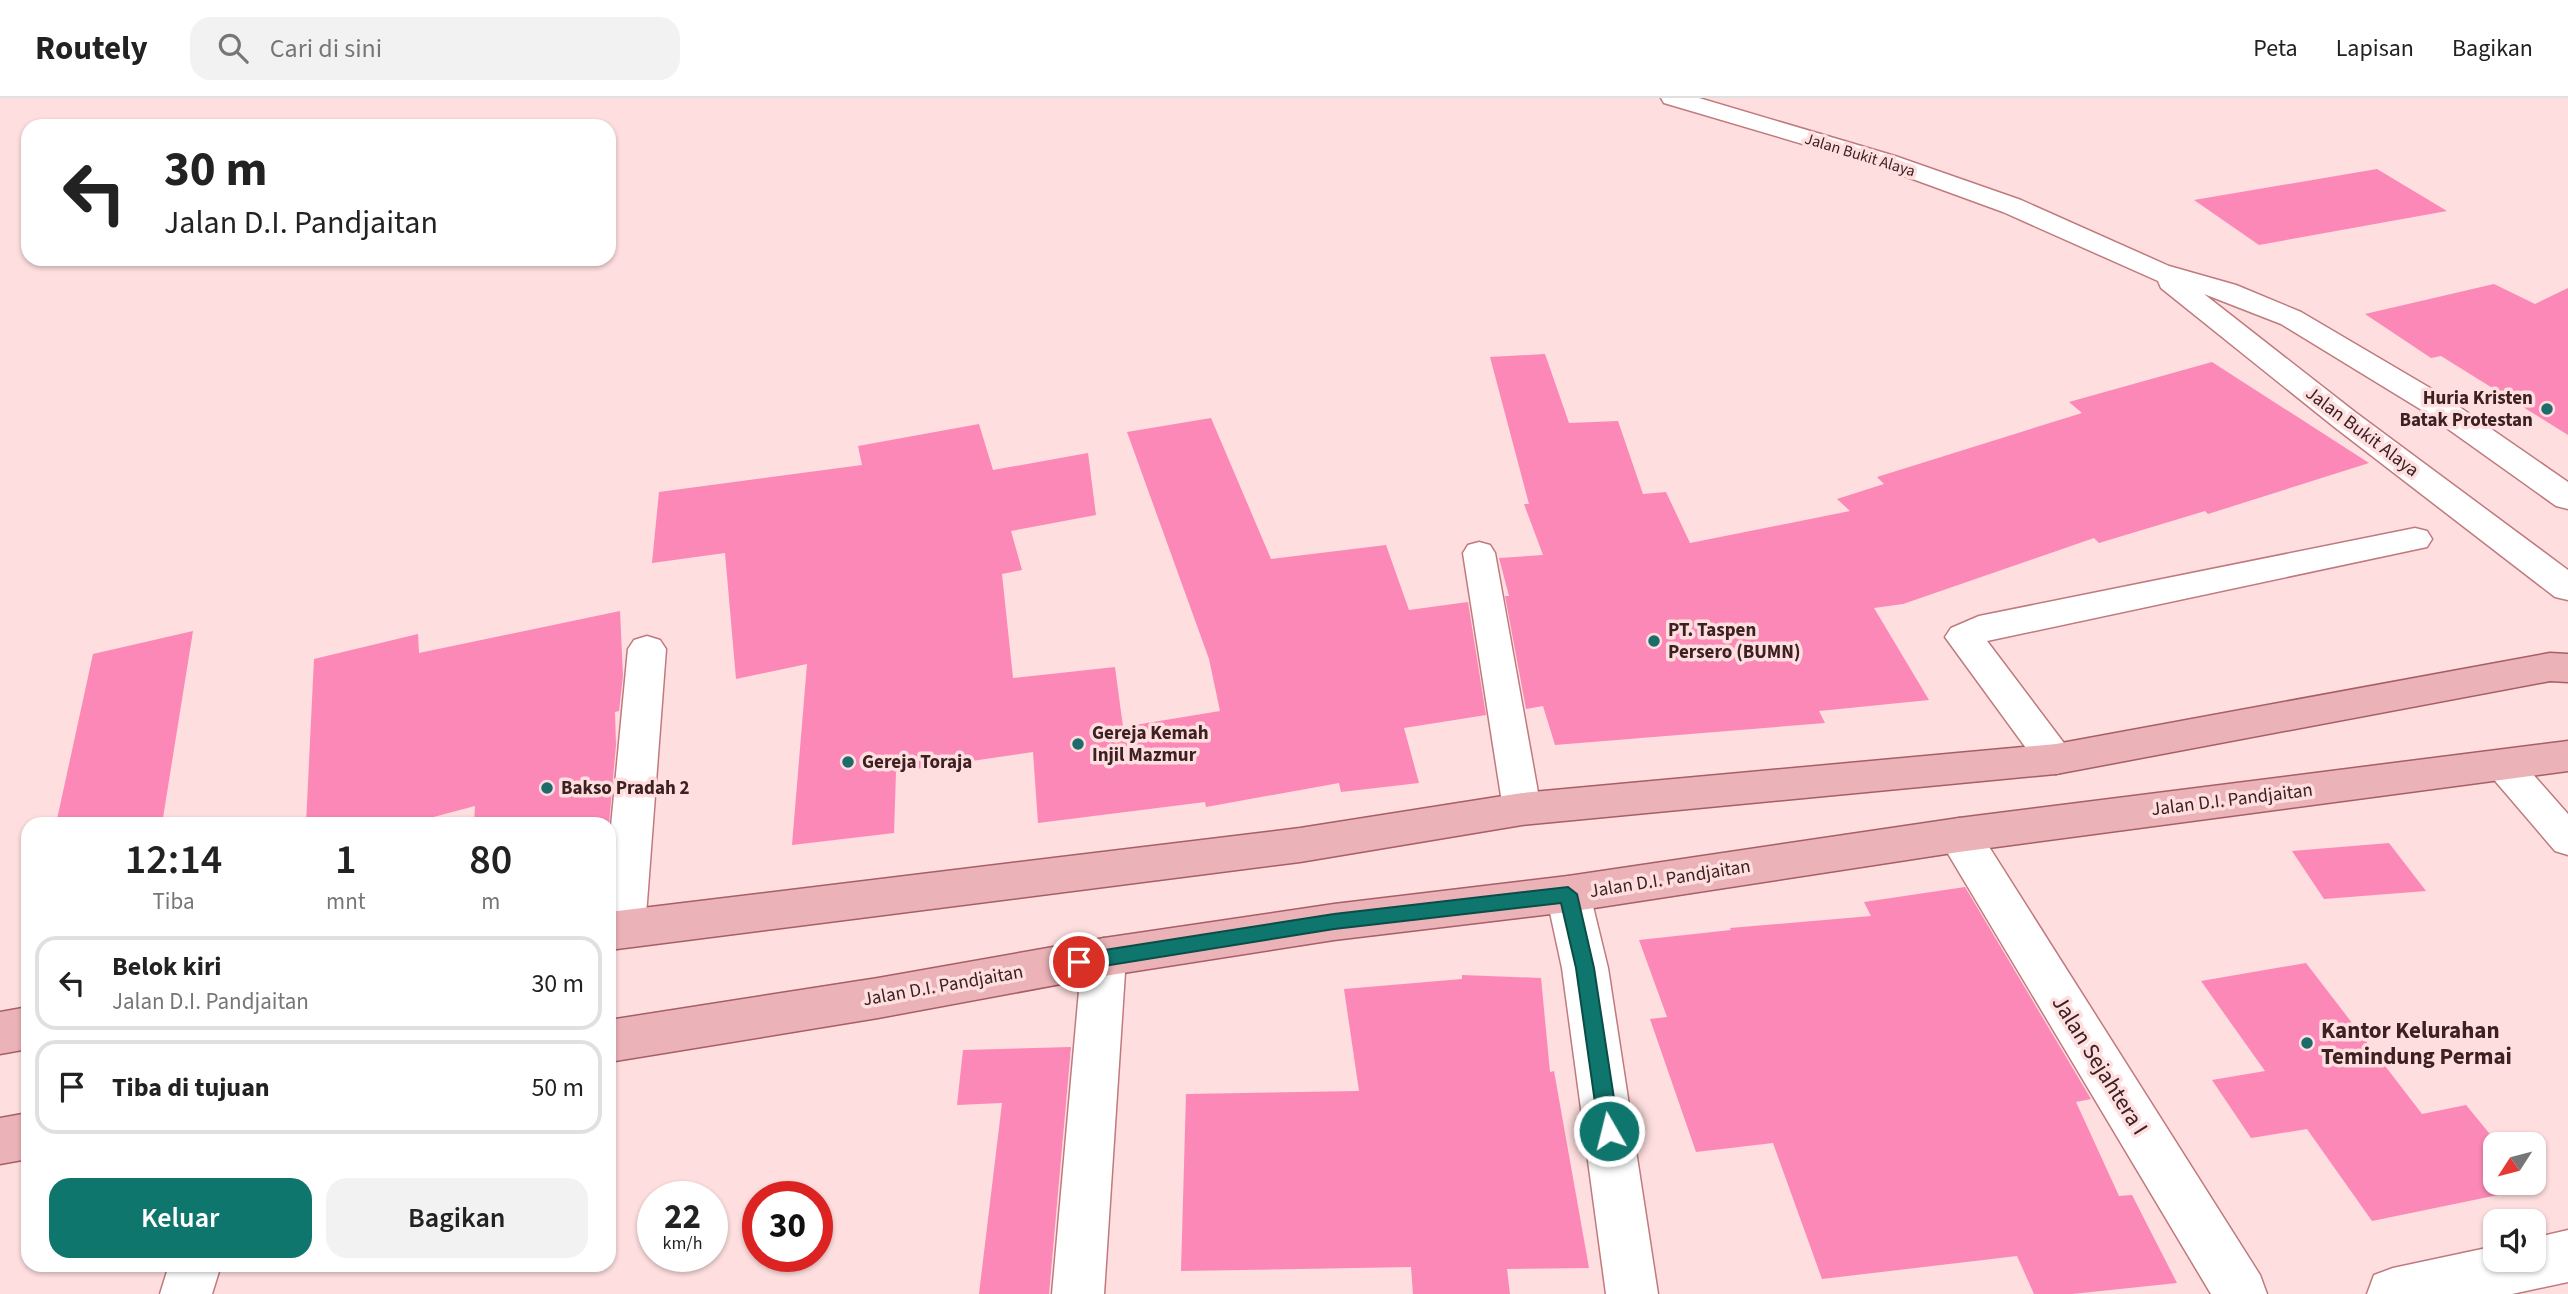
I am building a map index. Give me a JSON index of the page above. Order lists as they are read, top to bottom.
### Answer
{
  "streets": {
    "main road": ["Jalan D.I. Pandjaitan"],
    "street": ["Jalan Bukit Alaya", "Jalan Sejahtera I"]
  },
  "crossings": [
    ["Jalan D.I. Pandjaitan", "Jalan Sejahtera I"]
  ],
  "places": [
    "Huria Kristen Batak Protestan",
    "PT. Taspen Persero (BUMN)",
    "Gereja Kemah Injil Mazmur",
    "Gereja Toraja",
    "Bakso Pradah 2",
    "Kantor Kelurahan Temindung Permai"
  ],
  "north": "bottom left",
  "page": {
    "header": "Routely",
    "search": "Cari di sini",
    "nav": ["Peta", "Lapisan", "Bagikan"],
    "turn": ["30 m", "Jalan D.I. Pandjaitan"],
    "eta": [
      "12:14",
      "Tiba",
      "1",
      "mnt",
      "80",
      "m"
    ],
    "list": [
      {
        "name": "Belok kiri",
        "note": "Jalan D.I. Pandjaitan",
        "value": "30 m"
      },
      {
        "name": "Tiba di tujuan",
        "value": "50 m"
      }
    ],
    "buttons": ["Keluar", "Bagikan"],
    "speed": "22 km/h",
    "limit": "30"
  }
}
